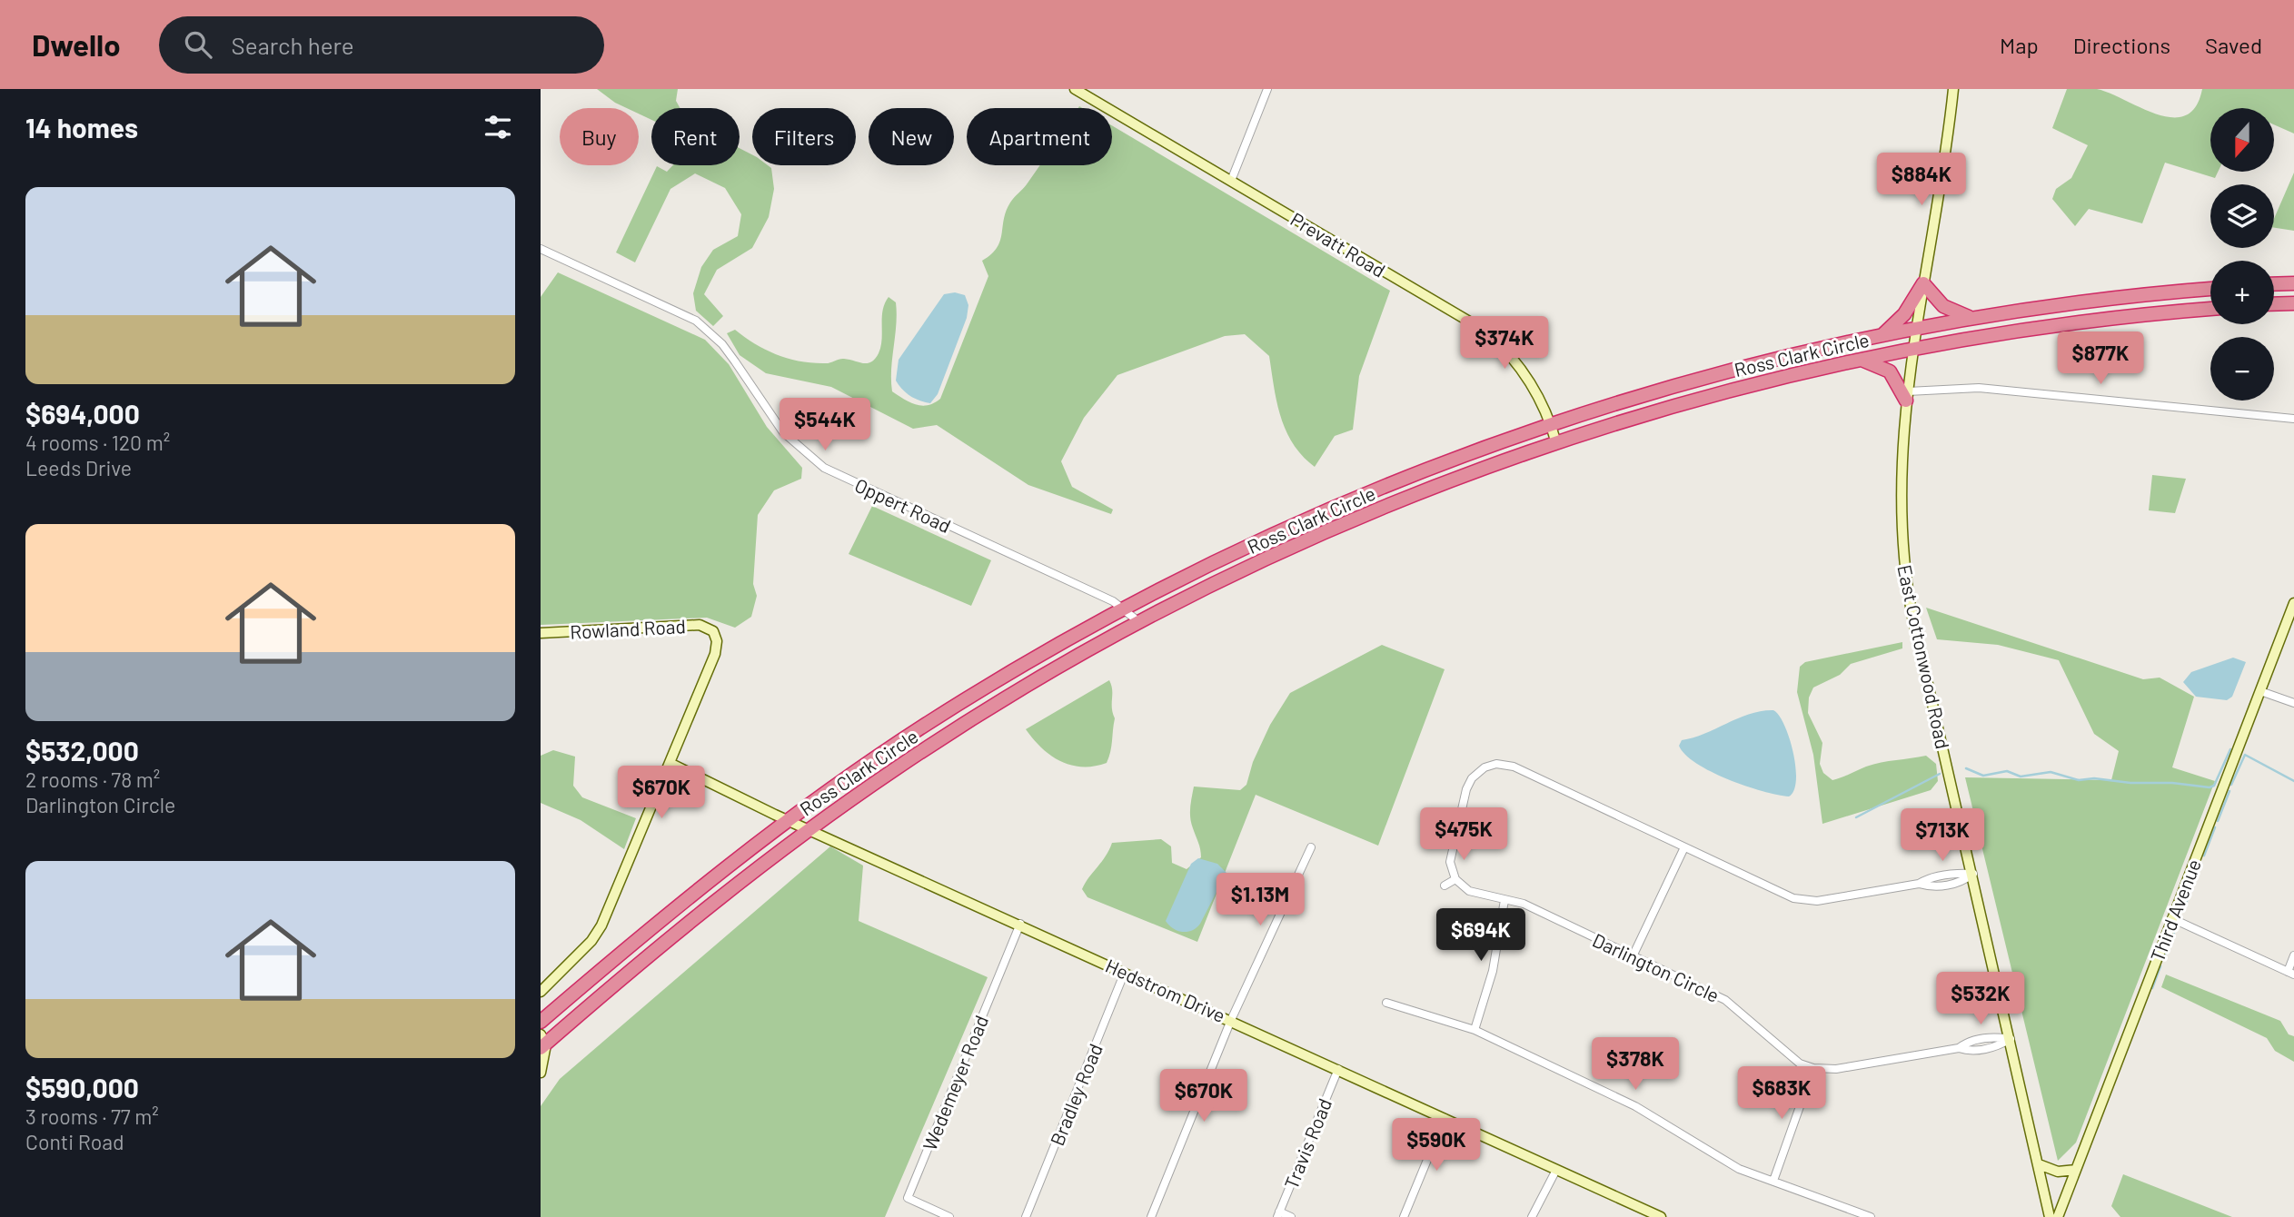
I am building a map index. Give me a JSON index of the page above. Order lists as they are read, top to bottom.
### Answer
{
  "streets": {
    "highway": ["Ross Clark Circle"],
    "street": [
      "Prevatt Road",
      "Oppert Road",
      "Rowland Road",
      "East Cottonwood Road",
      "Third Avenue",
      "Darlington Circle",
      "Hedstrom Drive",
      "Wedemeyer Road",
      "Bradley Road",
      "Travis Road"
    ]
  },
  "crossings": [
    ["Prevatt Road", "Ross Clark Circle"],
    ["Ross Clark Circle", "Oppert Road"],
    ["Ross Clark Circle", "East Cottonwood Road"],
    ["Ross Clark Circle", "Hedstrom Drive"],
    ["Rowland Road", "Hedstrom Drive"],
    ["East Cottonwood Road", "Darlington Circle"],
    ["Hedstrom Drive", "Wedemeyer Road"],
    ["Hedstrom Drive", "Bradley Road"],
    ["Hedstrom Drive", "Travis Road"]
  ],
  "north": "bottom",
  "page": {
    "header": "Dwello",
    "search": "Search here",
    "nav": ["Map", "Directions", "Saved"],
    "heading": "14 homes",
    "map_buttons": ["+", "−"],
    "chip": [
      "Buy",
      "Rent",
      "Filters",
      "New",
      "Apartment"
    ],
    "price": [
      "$884K",
      "$374K",
      "$877K",
      "$544K",
      "$670K",
      "$475K",
      "$713K",
      "$1.13M",
      "$694K",
      "$532K",
      "$378K",
      "$683K",
      "$670K",
      "$590K"
    ],
    "list": [
      {
        "name": "$694,000",
        "note": "4 rooms · 120 m² · Leeds Drive"
      },
      {
        "name": "$532,000",
        "note": "2 rooms · 78 m² · Darlington Circle"
      },
      {
        "name": "$590,000",
        "note": "3 rooms · 77 m² · Conti Road"
      }
    ]
  }
}
